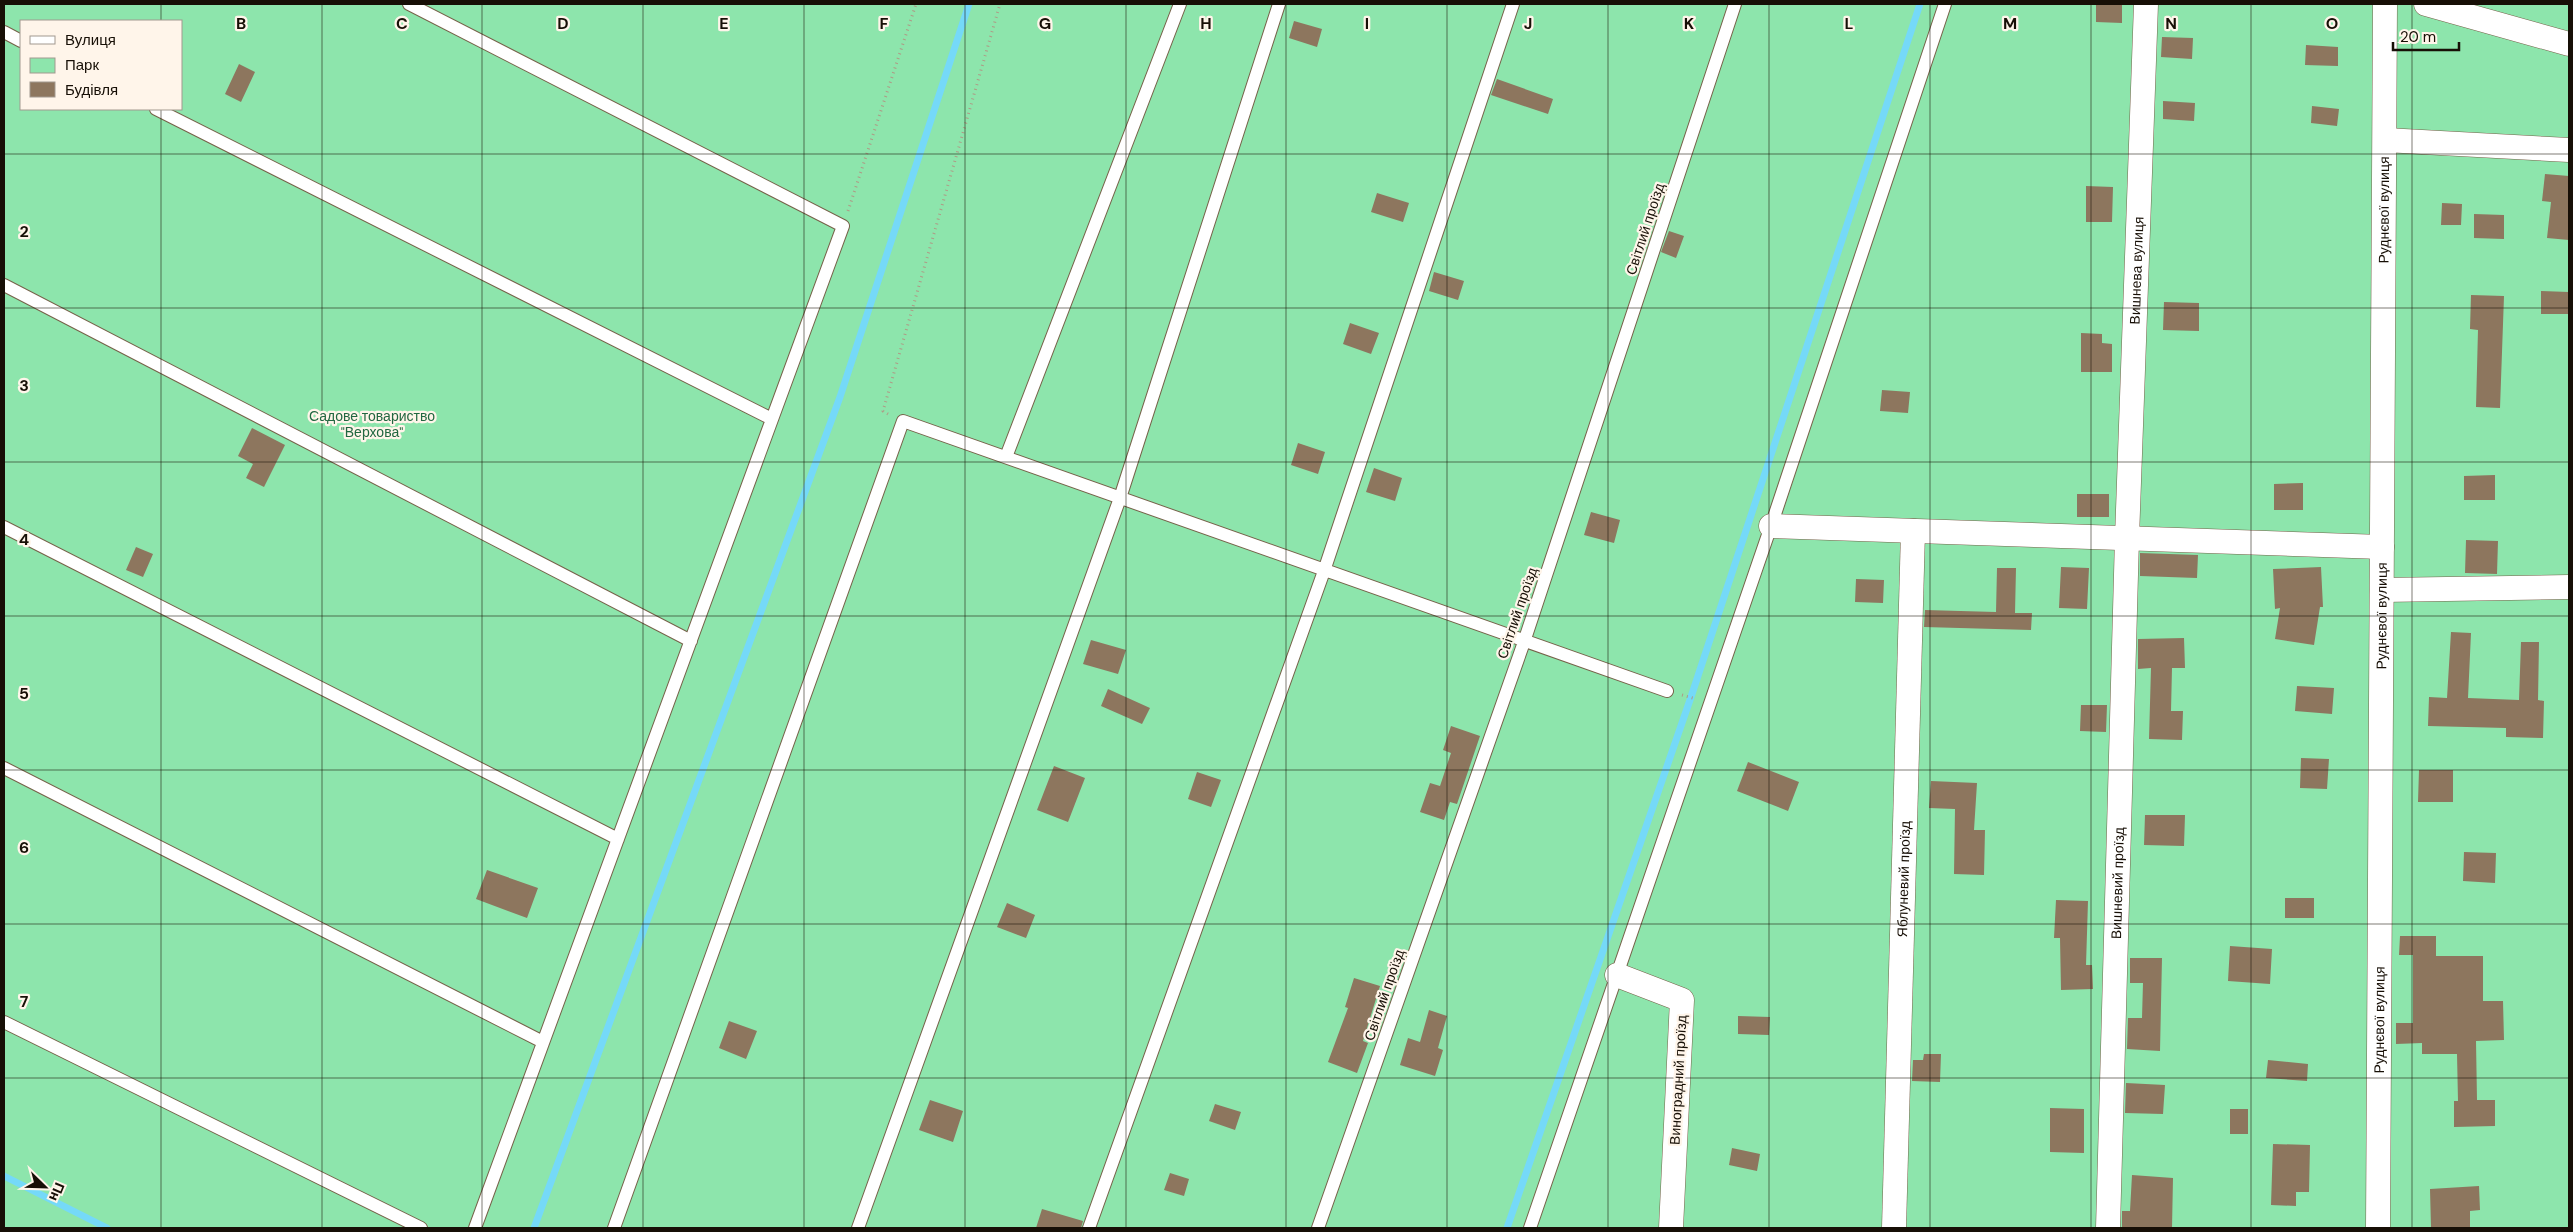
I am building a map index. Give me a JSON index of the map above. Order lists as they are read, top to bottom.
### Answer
{
  "streets": {
    "street": [
      "Руднєвої вулиця",
      "Вишнева вулиця",
      "Яблуневий проїзд",
      "Вишневий проїзд",
      "Виноградний проїзд"
    ],
    "lane": ["Світлий проїзд"]
  },
  "crossings": [
    ["Вишнева вулиця", "Вишневий проїзд"]
  ],
  "parks": ["Садове товариство \"Верхова\""],
  "legend": ["Вулиця", "Парк", "Будівля"],
  "scale_bar": "20 m",
  "north": "bottom right",
  "grid": {
    "columns": [
      "B",
      "C",
      "D",
      "E",
      "F",
      "G",
      "H",
      "I",
      "J",
      "K",
      "L",
      "M",
      "N",
      "O"
    ],
    "rows": [
      "2",
      "3",
      "4",
      "5",
      "6",
      "7"
    ]
  }
}
